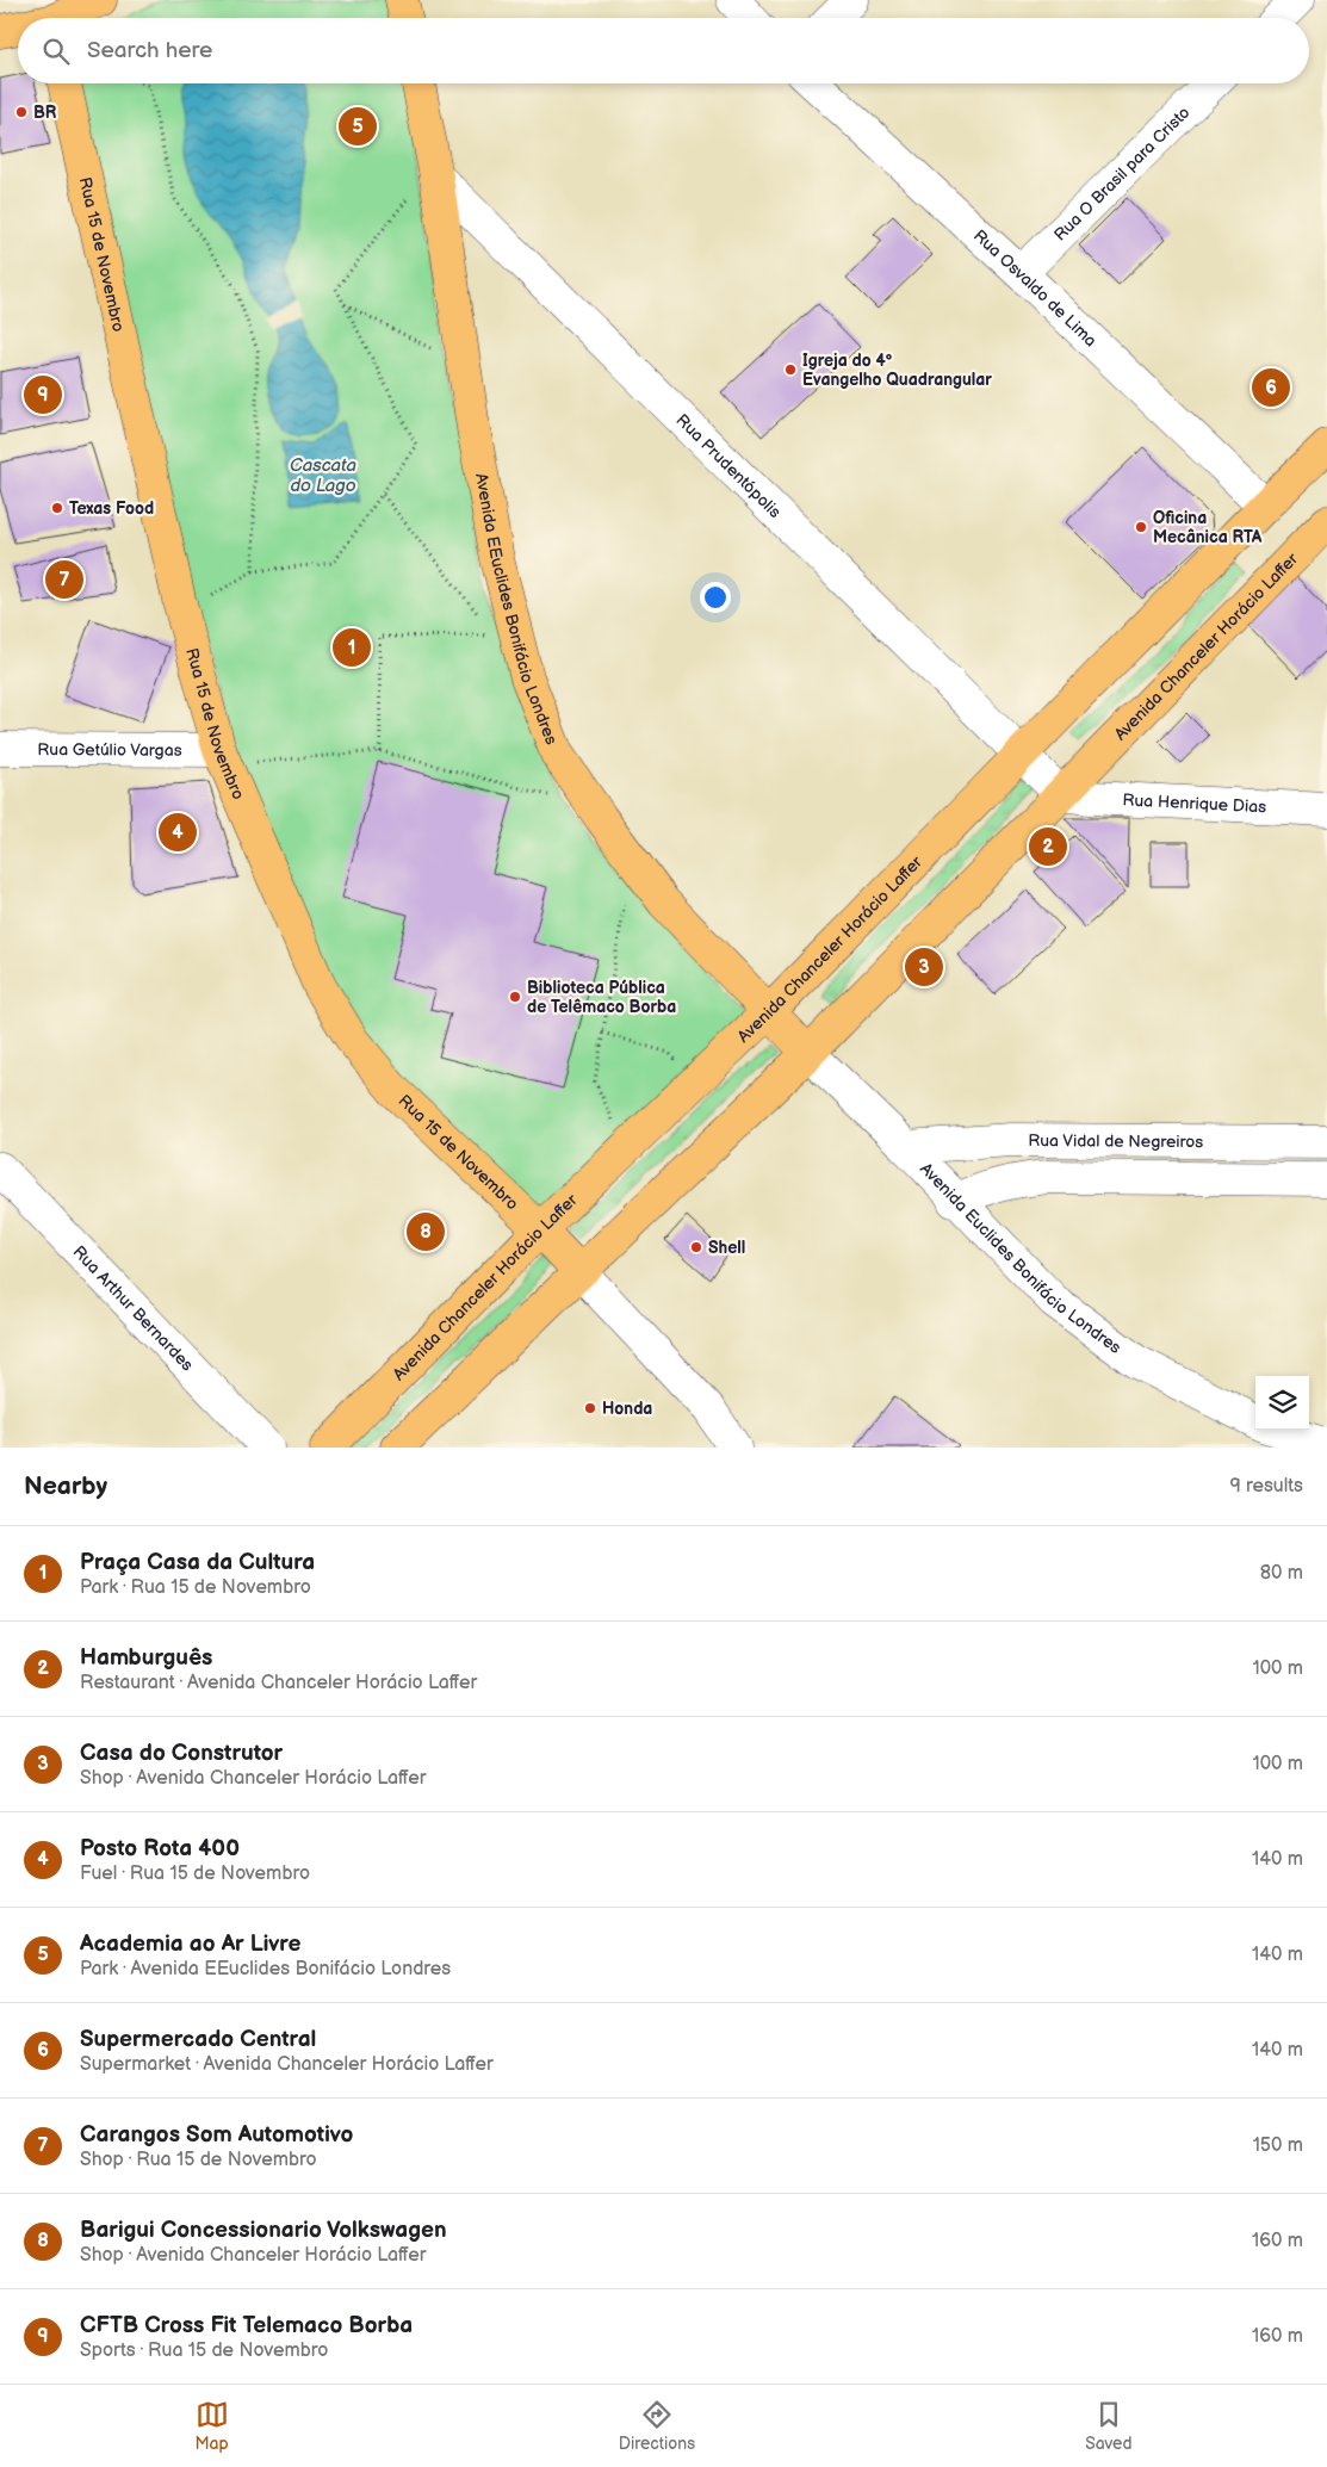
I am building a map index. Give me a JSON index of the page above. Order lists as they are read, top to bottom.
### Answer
{
  "streets": {
    "main road": ["Rua 15 de Novembro", "Avenida EEuclides Bonifácio Londres", "Avenida Chanceler Horácio Laffer"],
    "street": [
      "Rua O Brasil para Cristo",
      "Rua Osvaldo de Lima",
      "Rua Prudentópolis",
      "Rua Getúlio Vargas",
      "Rua Henrique Dias",
      "Rua Vidal de Negreiros",
      "Avenida Euclides Bonifácio Londres",
      "Rua Arthur Bernardes"
    ]
  },
  "crossings": [
    ["Rua O Brasil para Cristo", "Rua Osvaldo de Lima"],
    ["Rua 15 de Novembro", "Avenida Chanceler Horácio Laffer"],
    ["Rua 15 de Novembro", "Rua Getúlio Vargas"],
    ["Rua Osvaldo de Lima", "Avenida Chanceler Horácio Laffer"],
    ["Rua Prudentópolis", "Avenida EEuclides Bonifácio Londres"],
    ["Rua Prudentópolis", "Avenida Chanceler Horácio Laffer"],
    ["Rua Prudentópolis", "Rua Henrique Dias"],
    ["Avenida EEuclides Bonifácio Londres", "Avenida Chanceler Horácio Laffer"],
    ["Avenida EEuclides Bonifácio Londres", "Avenida Euclides Bonifácio Londres"],
    ["Avenida Chanceler Horácio Laffer", "Rua Henrique Dias"],
    ["Avenida Chanceler Horácio Laffer", "Avenida Euclides Bonifácio Londres"],
    ["Rua Vidal de Negreiros", "Avenida Euclides Bonifácio Londres"]
  ],
  "water": ["Cascata do Lago"],
  "places": [
    "BR",
    "Igreja do 4º Evangelho Quadrangular",
    "Texas Food",
    "Oficina Mecânica RTA",
    "Biblioteca Pública de Telêmaco Borba",
    "Shell",
    "Honda"
  ],
  "page": {
    "search": "Search here",
    "pins": [
      "5",
      "6",
      "9",
      "7",
      "1",
      "4",
      "2",
      "3",
      "8"
    ],
    "heading": ["Nearby", "9 results"],
    "list": [
      {
        "mark": "1",
        "name": "Praça Casa da Cultura",
        "note": "Park · Rua 15 de Novembro",
        "value": "80 m"
      },
      {
        "mark": "2",
        "name": "Hamburguês",
        "note": "Restaurant · Avenida Chanceler Horácio Laffer",
        "value": "100 m"
      },
      {
        "mark": "3",
        "name": "Casa do Construtor",
        "note": "Shop · Avenida Chanceler Horácio Laffer",
        "value": "100 m"
      },
      {
        "mark": "4",
        "name": "Posto Rota 400",
        "note": "Fuel · Rua 15 de Novembro",
        "value": "140 m"
      },
      {
        "mark": "5",
        "name": "Academia ao Ar Livre",
        "note": "Park · Avenida EEuclides Bonifácio Londres",
        "value": "140 m"
      },
      {
        "mark": "6",
        "name": "Supermercado Central",
        "note": "Supermarket · Avenida Chanceler Horácio Laffer",
        "value": "140 m"
      },
      {
        "mark": "7",
        "name": "Carangos Som Automotivo",
        "note": "Shop · Rua 15 de Novembro",
        "value": "150 m"
      },
      {
        "mark": "8",
        "name": "Barigui Concessionario Volkswagen",
        "note": "Shop · Avenida Chanceler Horácio Laffer",
        "value": "160 m"
      },
      {
        "mark": "9",
        "name": "CFTB Cross Fit Telemaco Borba",
        "note": "Sports · Rua 15 de Novembro",
        "value": "160 m"
      }
    ],
    "nav": ["Map", "Directions", "Saved"]
  }
}
